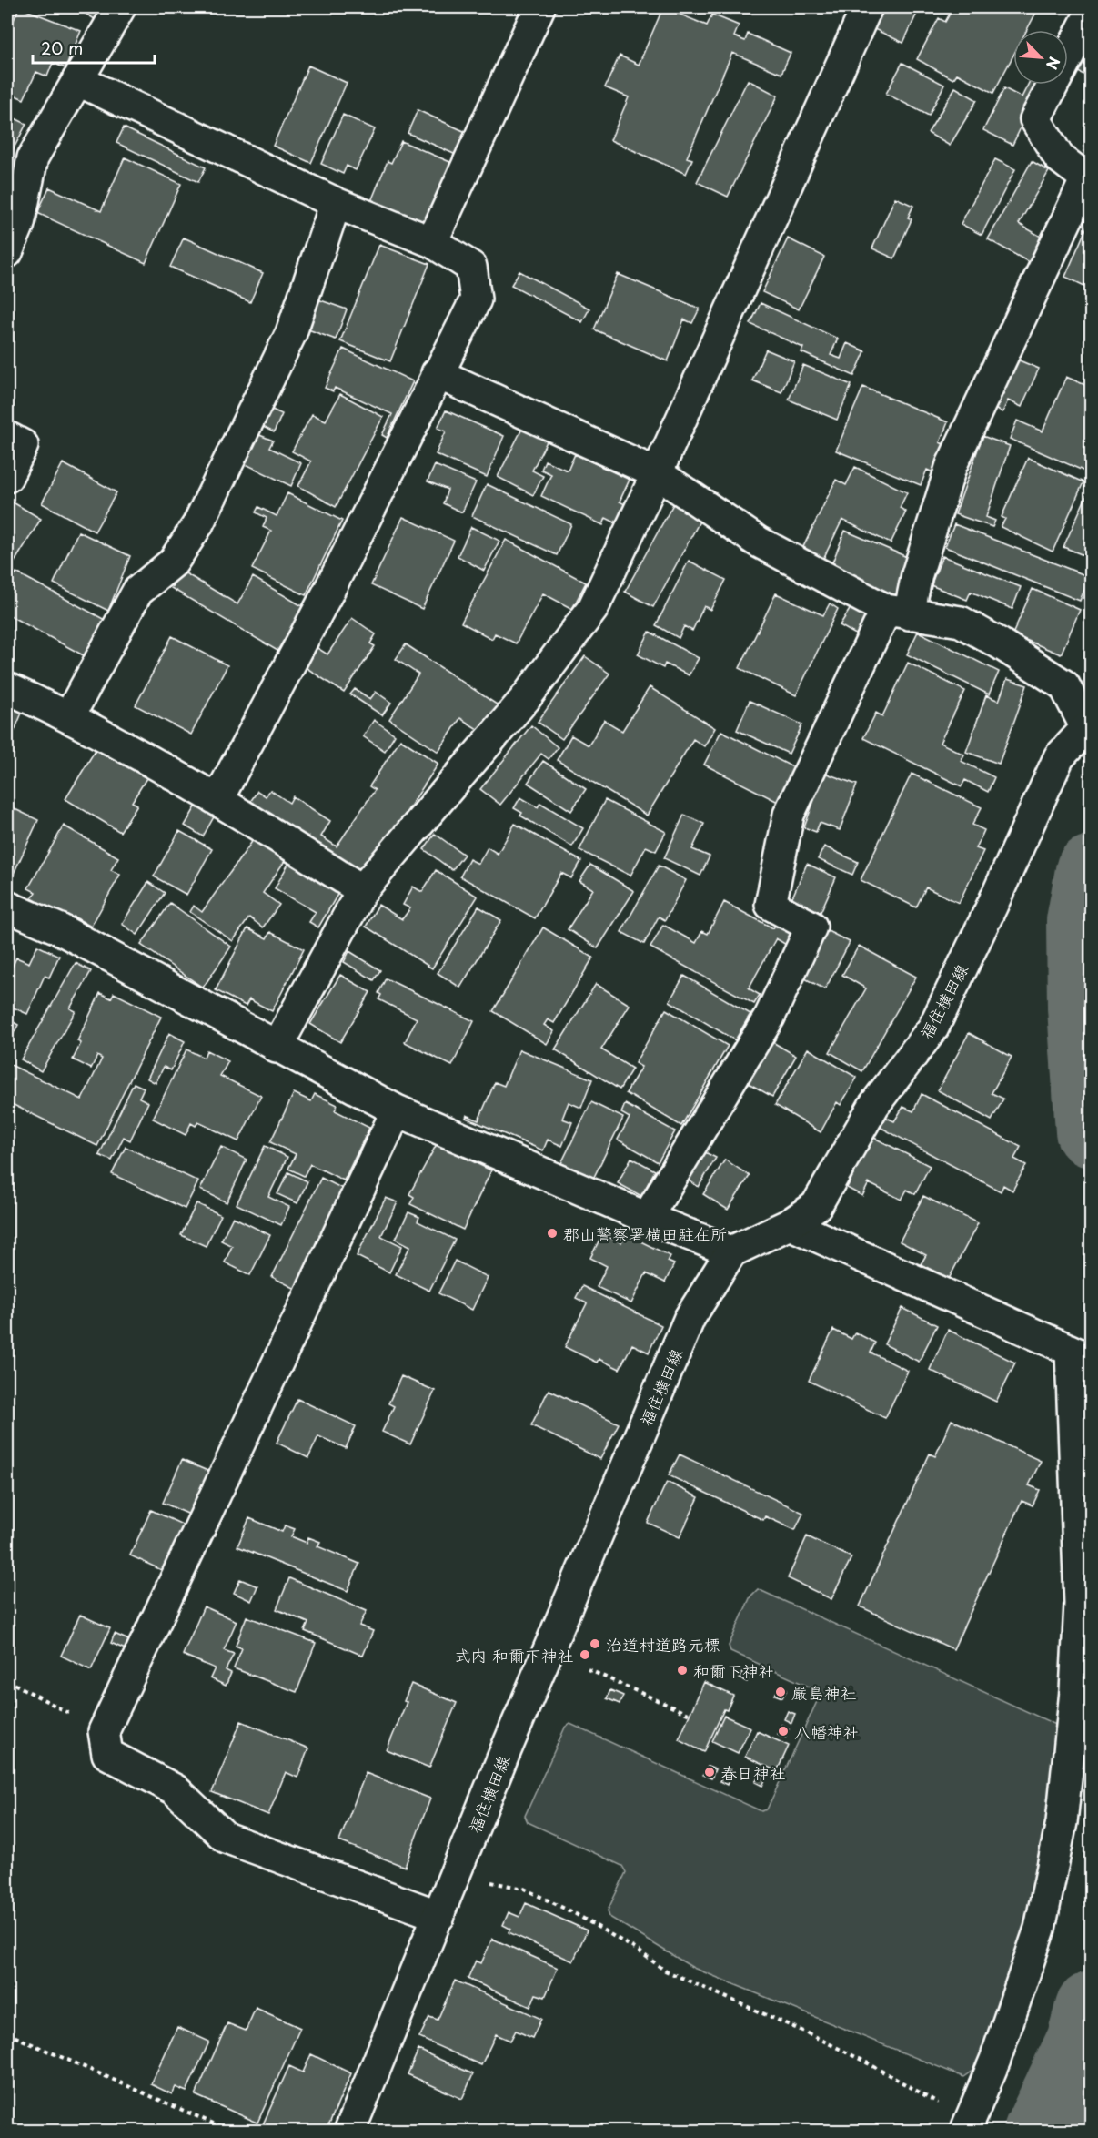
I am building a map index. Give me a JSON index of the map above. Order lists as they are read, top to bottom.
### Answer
{
  "streets": {
    "street": ["福住横田線"]
  },
  "places": [
    "郡山警察署横田駐在所",
    "治道村道路元標",
    "式内 和爾下神社",
    "和爾下神社",
    "嚴島神社",
    "八幡神社",
    "春日神社"
  ],
  "scale_bar": "20 m",
  "north": "bottom right"
}
